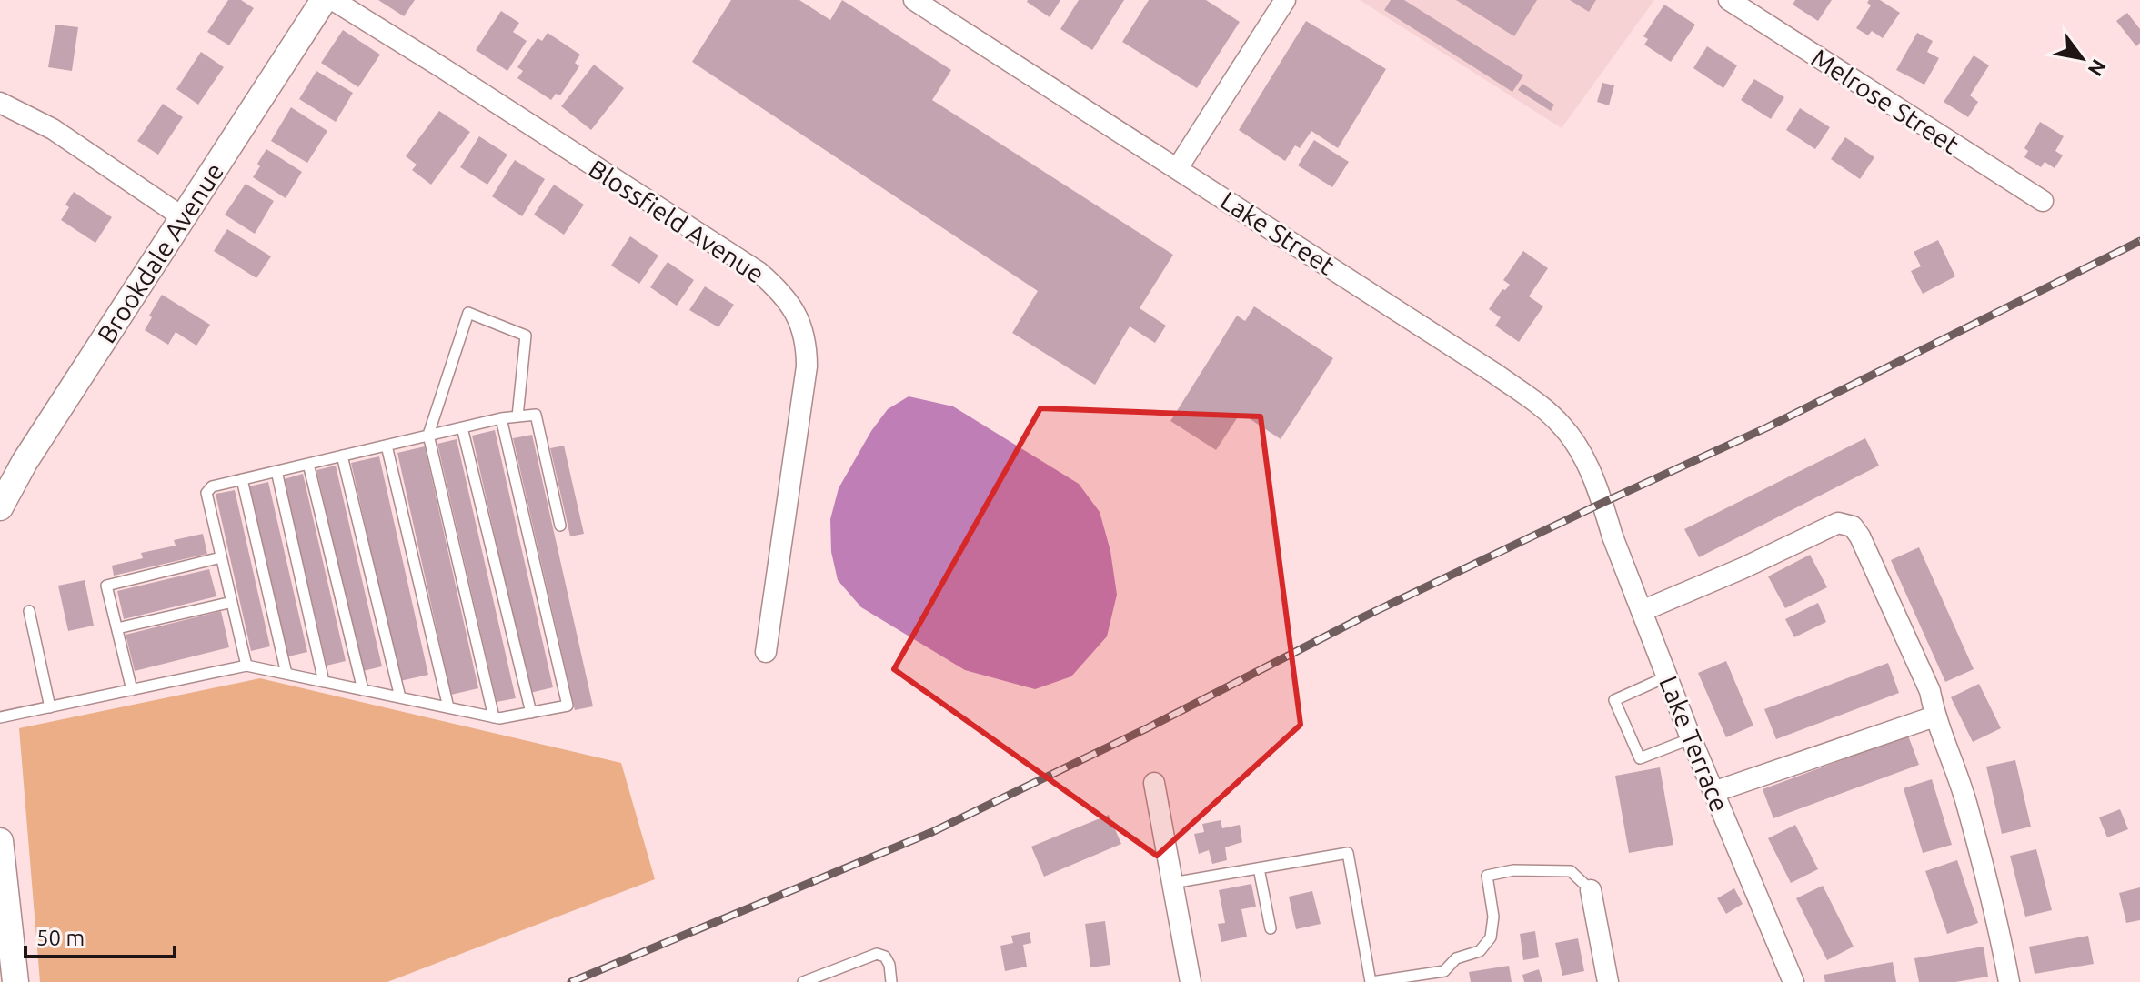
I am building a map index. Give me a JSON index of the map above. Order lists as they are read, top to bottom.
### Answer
{
  "streets": {
    "street": [
      "Melrose Street",
      "Blossfield Avenue",
      "Lake Street",
      "Brookdale Avenue",
      "Lake Terrace"
    ]
  },
  "crossings": [
    ["Lake Street", "Lake Terrace"]
  ],
  "scale_bar": "50 m",
  "north": "bottom right"
}
